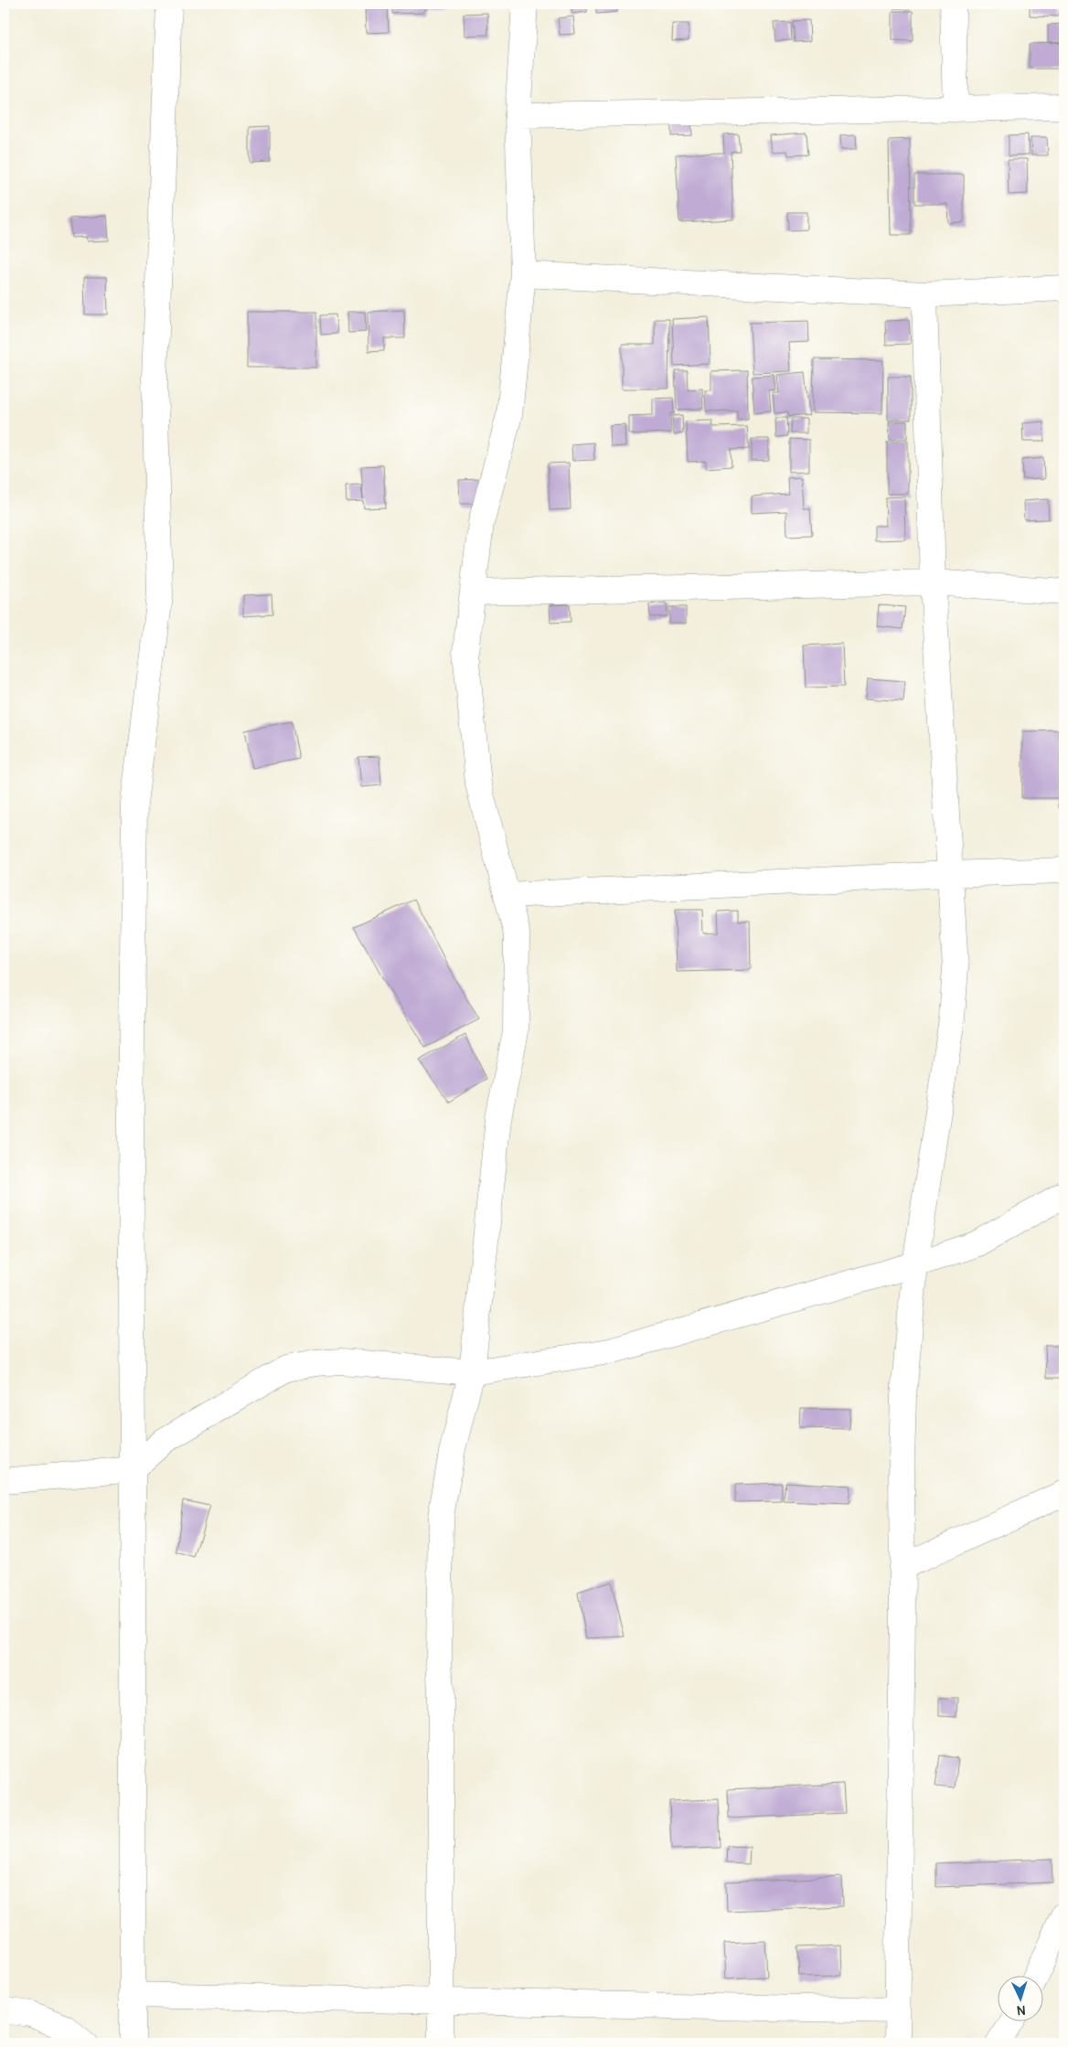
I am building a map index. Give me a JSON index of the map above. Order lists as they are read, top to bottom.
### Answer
{
  "north": "bottom"
}
